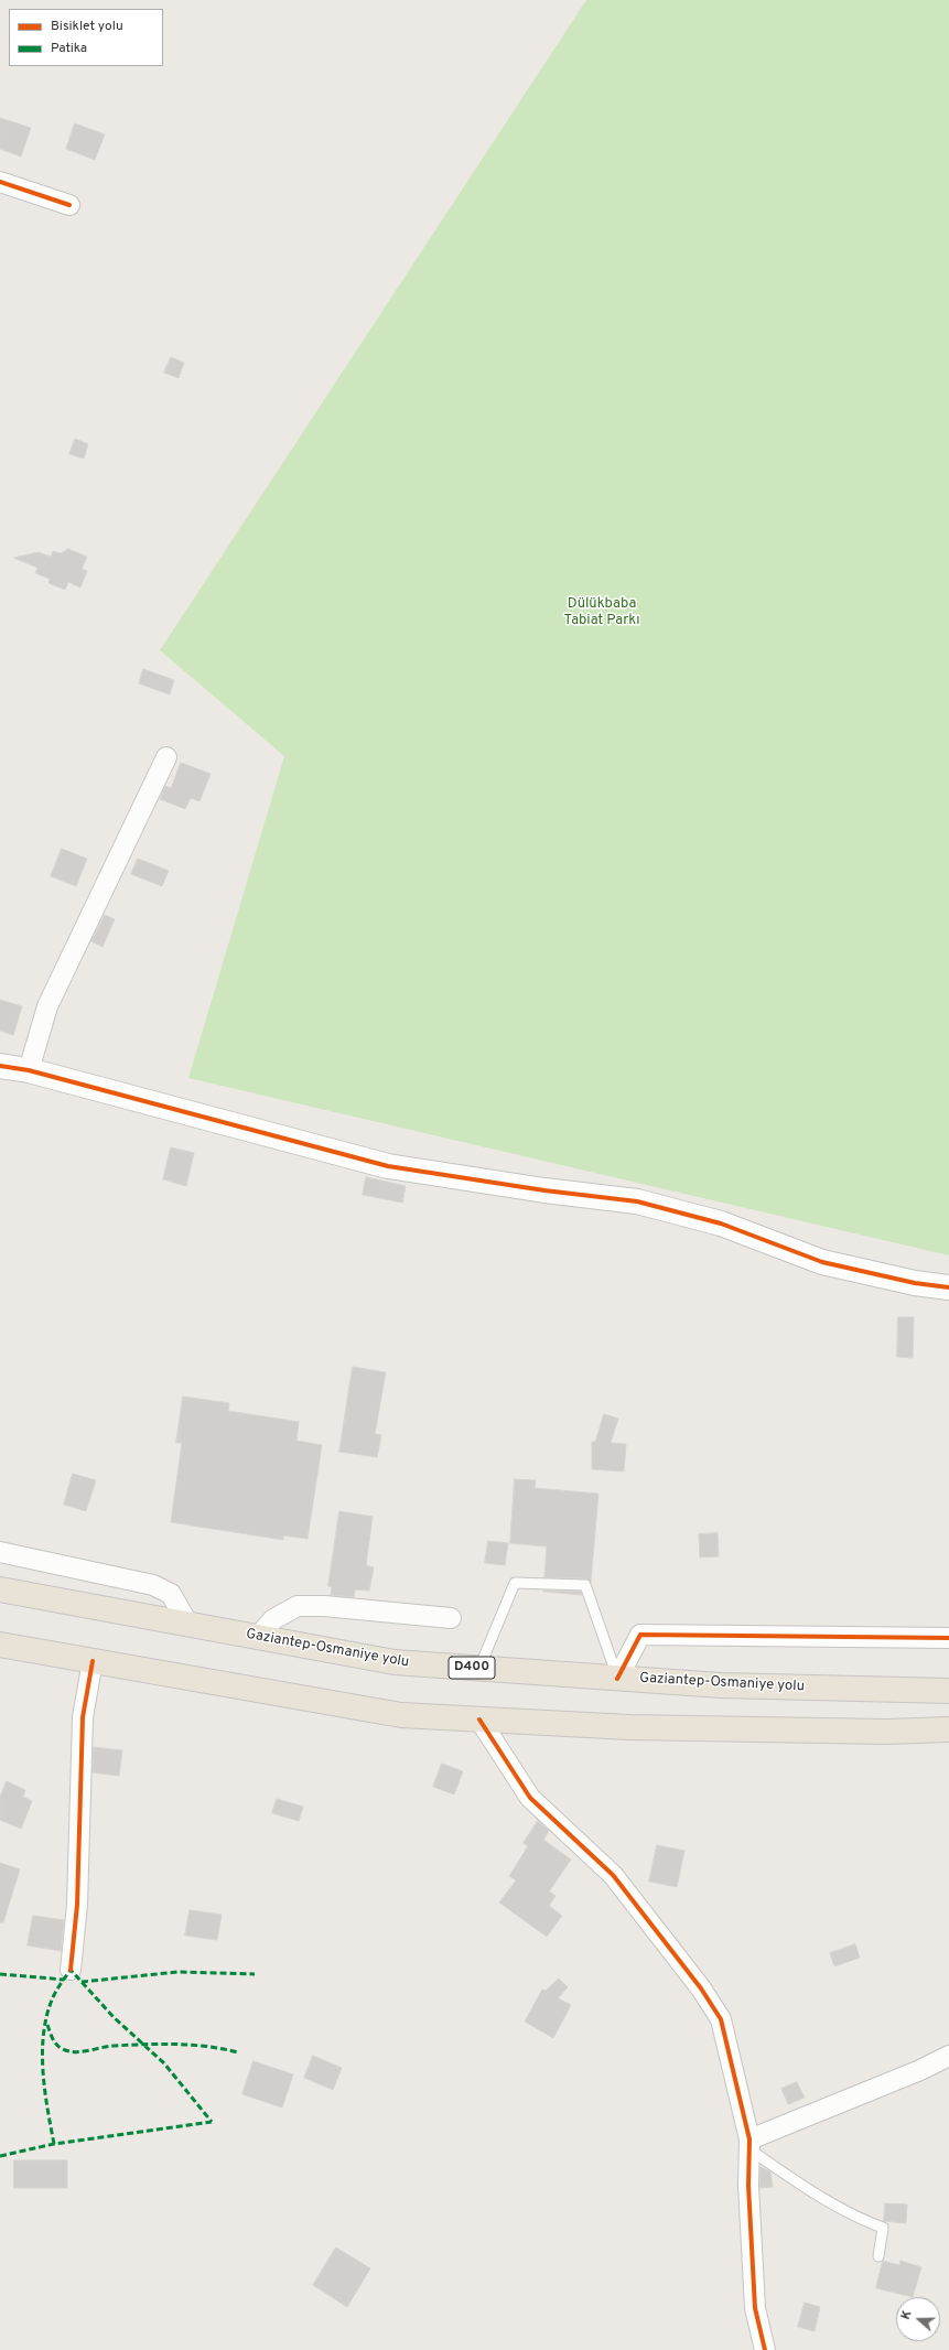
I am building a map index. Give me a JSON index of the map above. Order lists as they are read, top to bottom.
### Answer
{
  "streets": {
    "highway": ["Gaziantep-Osmaniye yolu", "D400"]
  },
  "parks": ["Dülükbaba Tabiat Parkı"],
  "legend": ["Bisiklet yolu", "Patika"],
  "north": "left"
}
